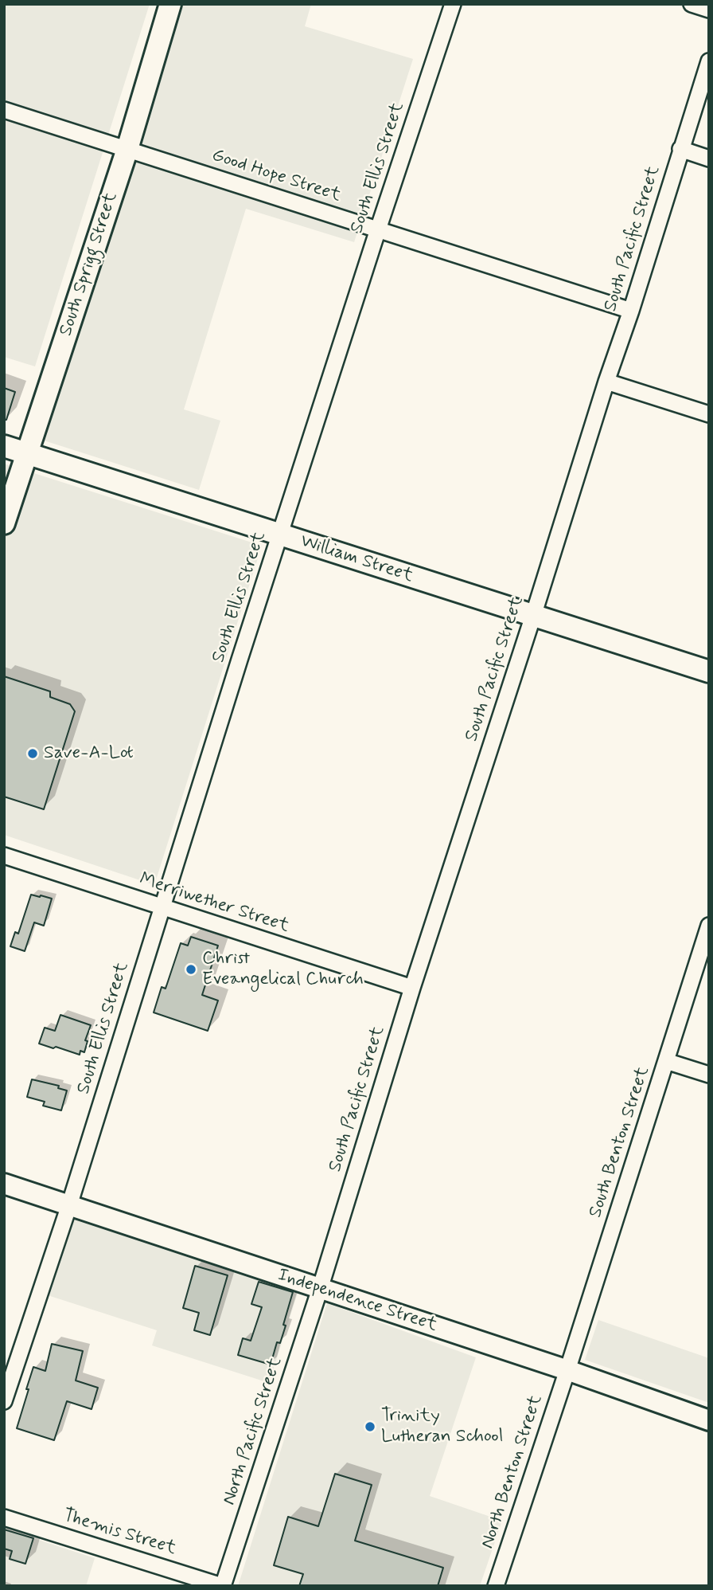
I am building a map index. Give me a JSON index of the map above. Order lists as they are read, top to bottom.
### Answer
{
  "streets": {
    "main road": ["South Sprigg Street", "William Street"],
    "street": [
      "South Ellis Street",
      "Good Hope Street",
      "South Pacific Street",
      "Merriwether Street",
      "South Benton Street",
      "Independence Street",
      "North Pacific Street",
      "North Benton Street",
      "Themis Street"
    ]
  },
  "crossings": [
    ["South Ellis Street", "Good Hope Street"],
    ["South Ellis Street", "William Street"],
    ["South Ellis Street", "Merriwether Street"],
    ["South Ellis Street", "Independence Street"],
    ["Good Hope Street", "South Pacific Street"],
    ["Good Hope Street", "South Sprigg Street"],
    ["South Pacific Street", "William Street"],
    ["South Pacific Street", "Merriwether Street"],
    ["South Pacific Street", "Independence Street"],
    ["South Pacific Street", "North Pacific Street"],
    ["South Sprigg Street", "William Street"],
    ["South Benton Street", "Independence Street"],
    ["South Benton Street", "North Benton Street"],
    ["Independence Street", "North Pacific Street"],
    ["Independence Street", "North Benton Street"],
    ["North Pacific Street", "Themis Street"]
  ],
  "places": ["Save-A-Lot", "Christ Eveangelical Church", "Trinity Lutheran School"]
}
